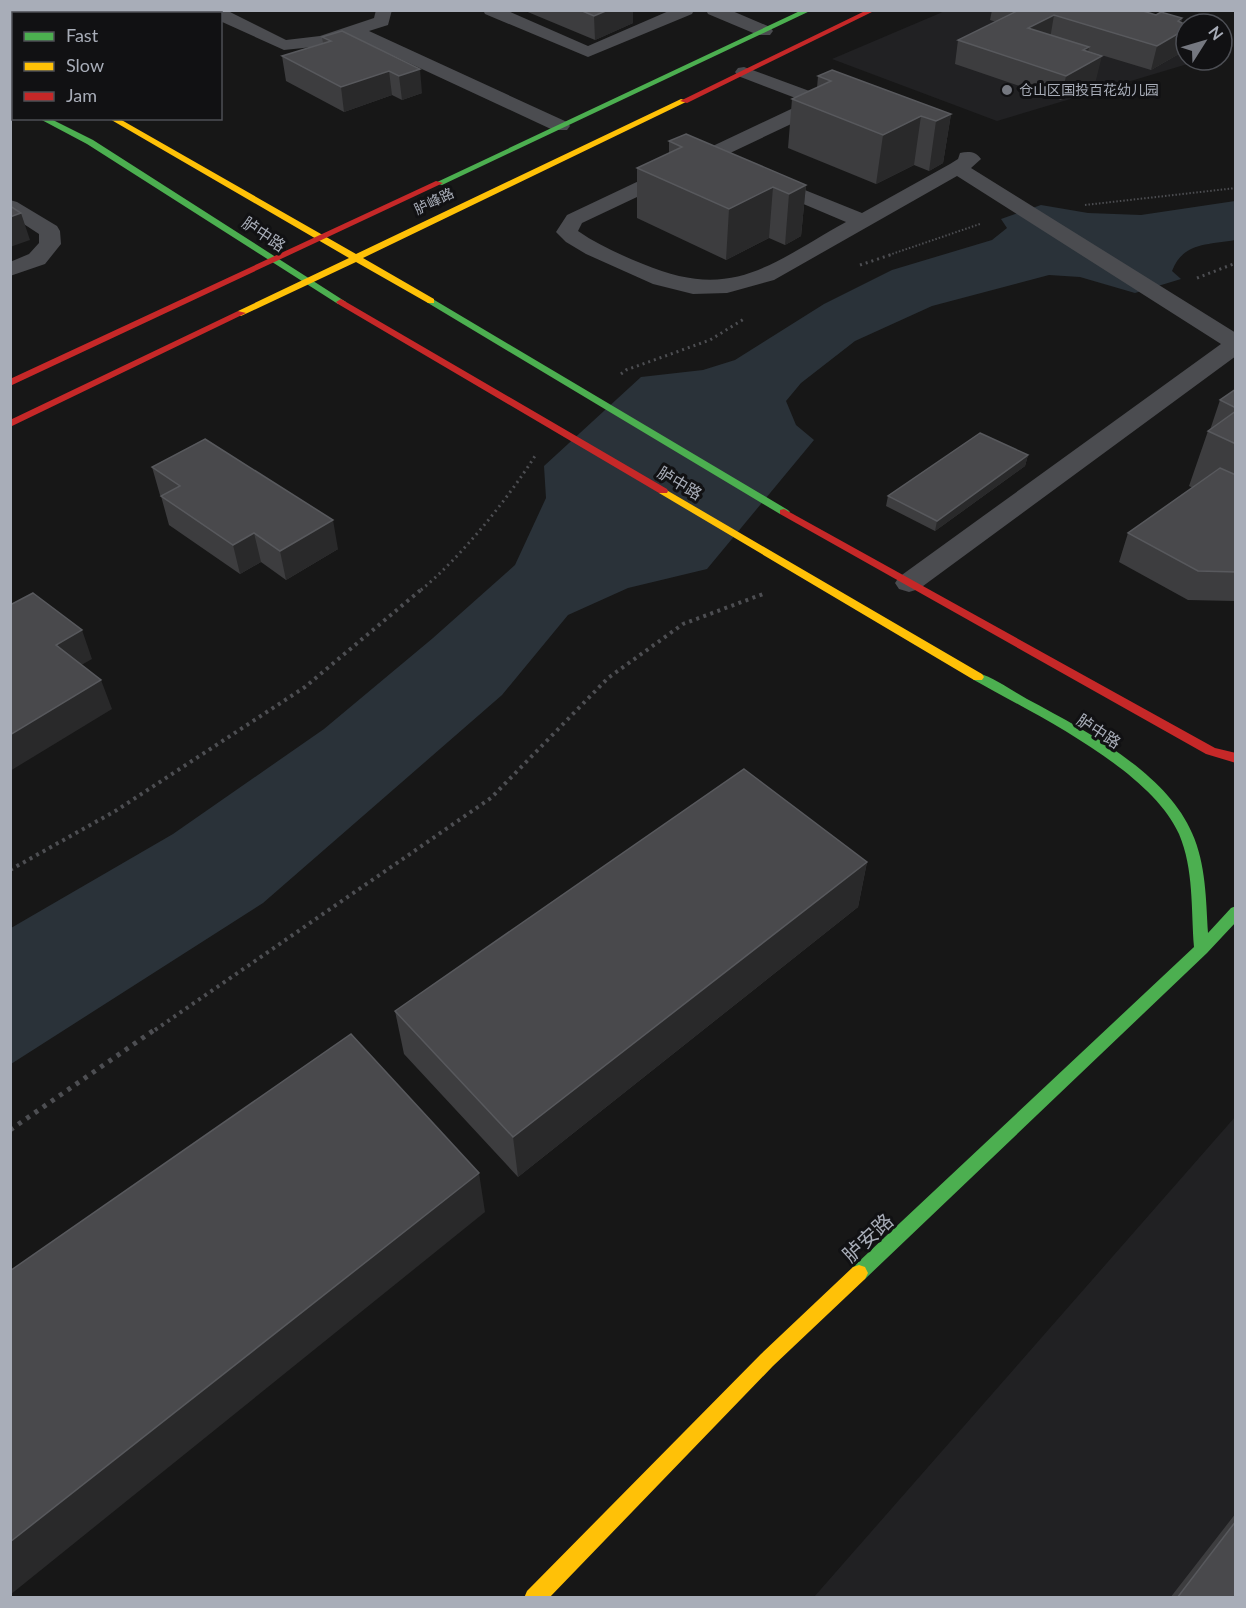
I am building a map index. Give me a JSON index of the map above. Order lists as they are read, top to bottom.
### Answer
{
  "streets": {
    "street": ["胪峰路", "胪中路", "胪安路"]
  },
  "crossings": [
    ["胪峰路", "胪中路"],
    ["胪中路", "胪安路"]
  ],
  "places": ["仓山区国投百花幼儿园"],
  "legend": ["Fast", "Slow", "Jam"],
  "north": "top right"
}
